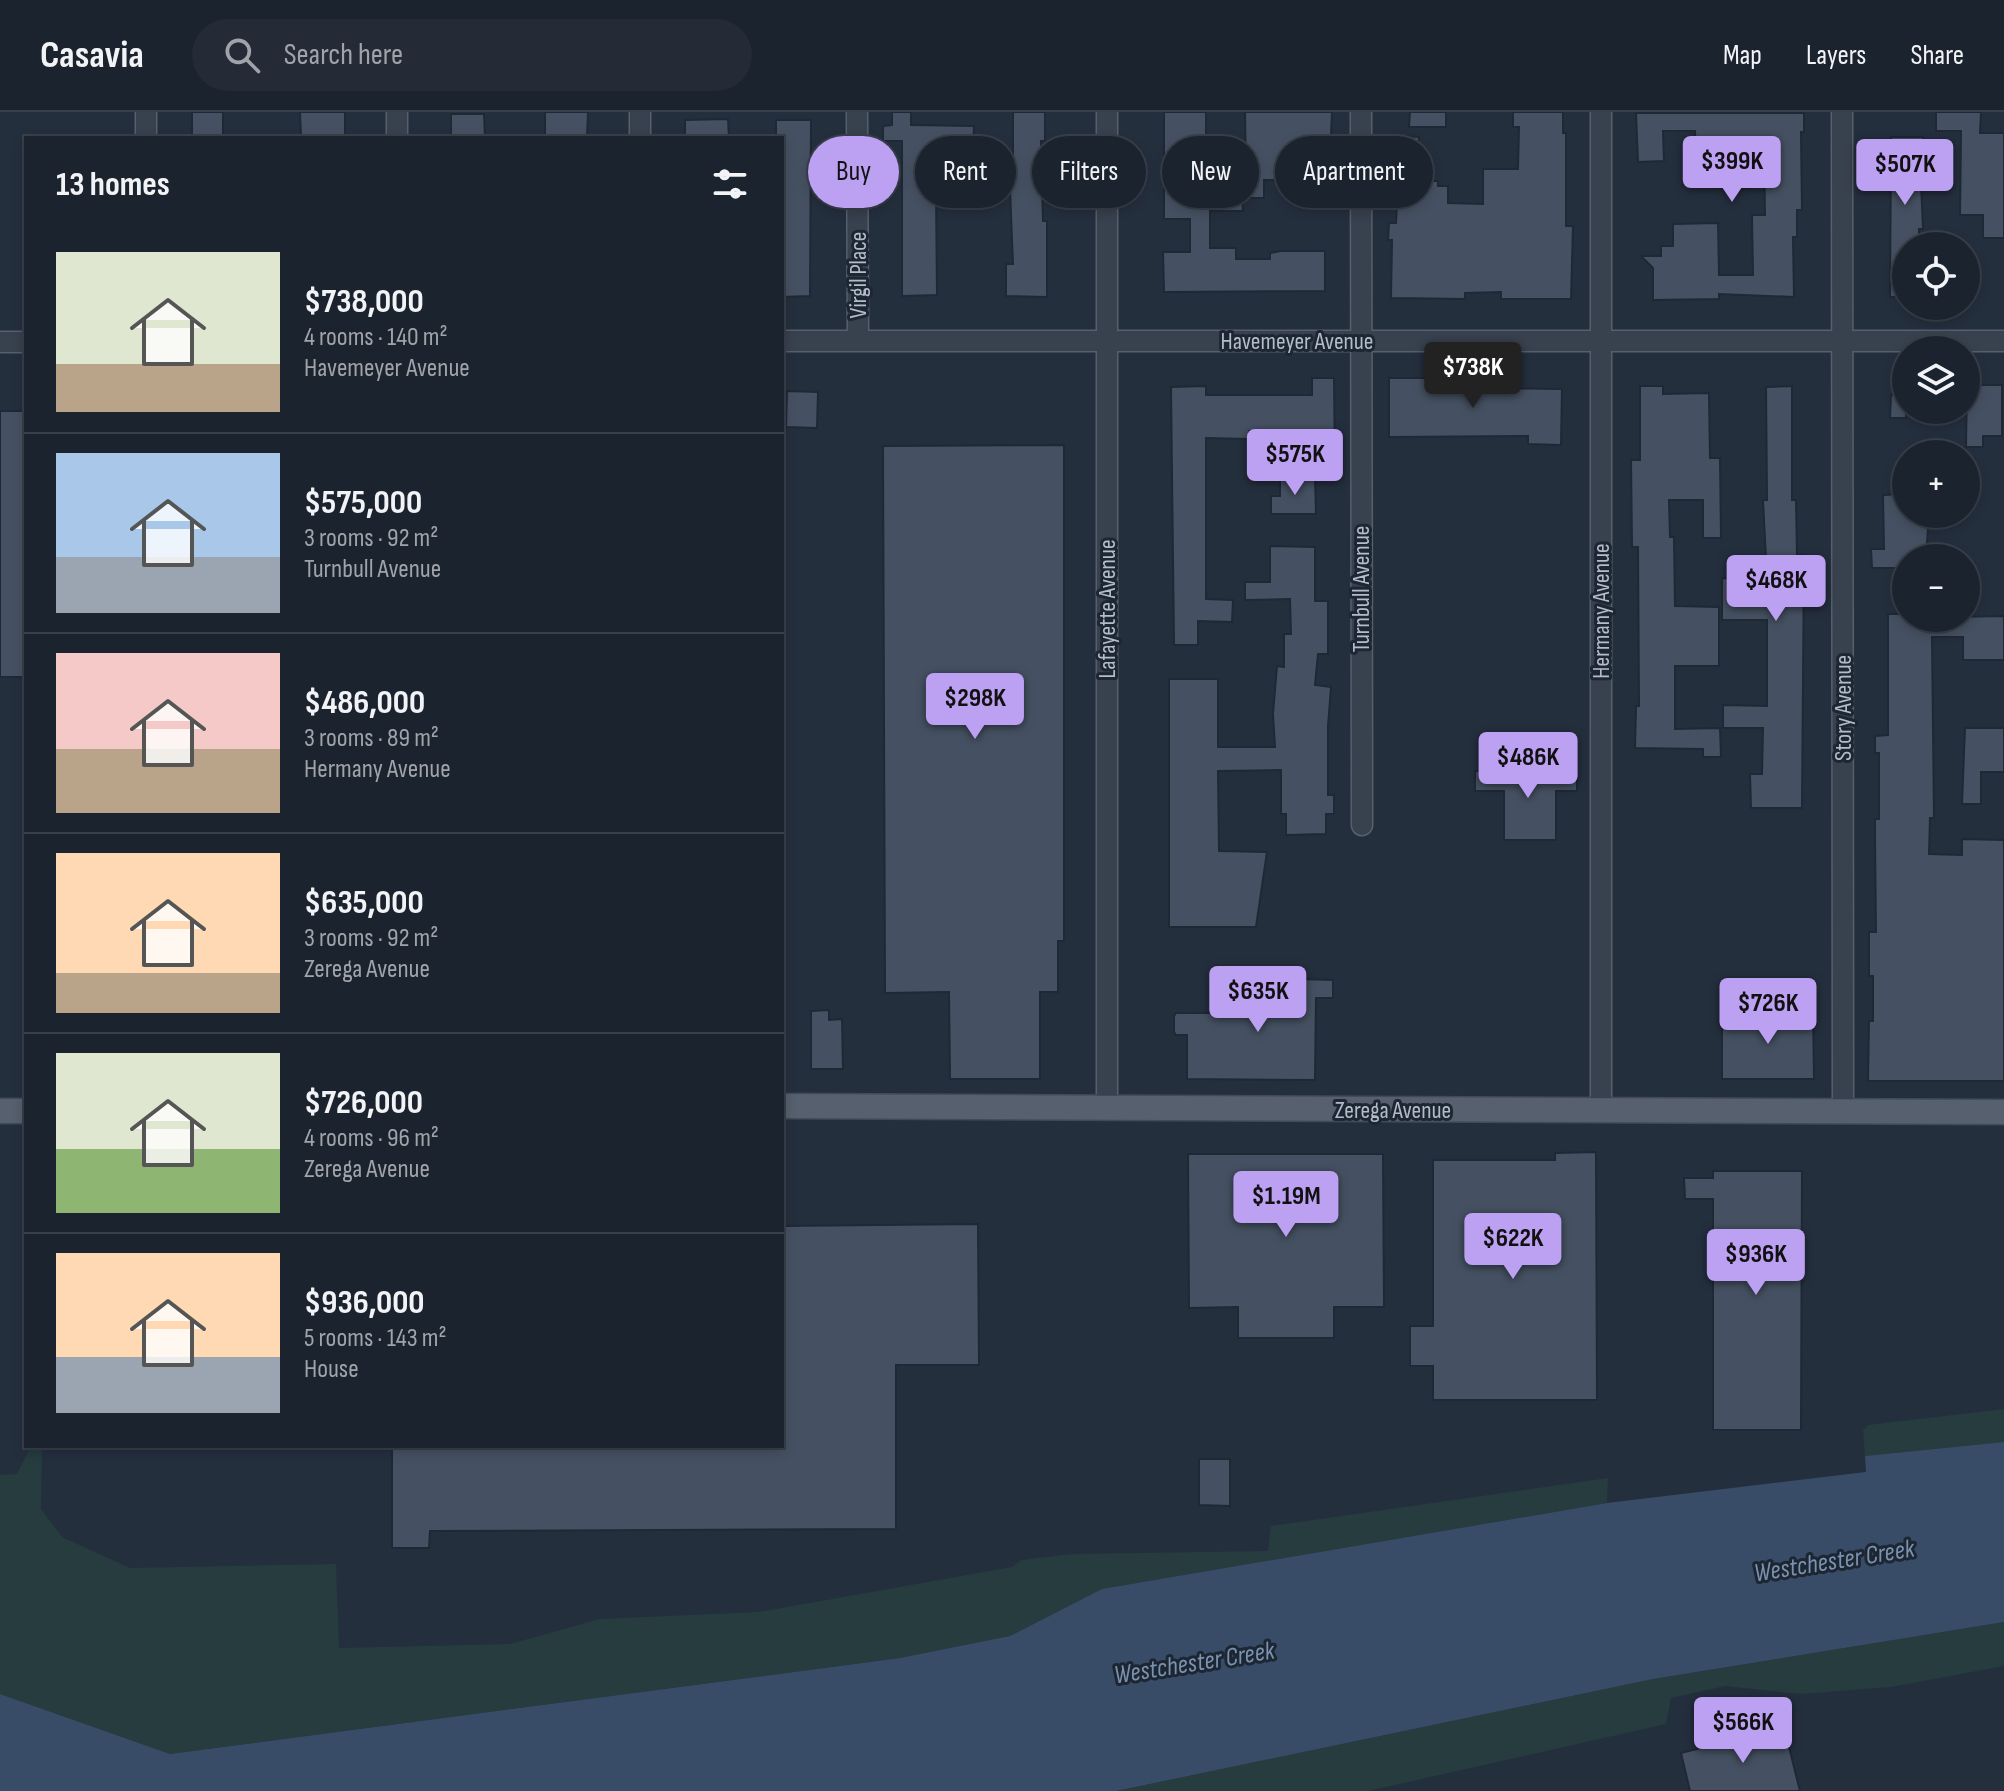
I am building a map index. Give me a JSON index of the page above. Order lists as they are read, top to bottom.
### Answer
{
  "streets": {
    "main road": ["Zerega Avenue"],
    "street": [
      "Virgil Place",
      "Havemeyer Avenue",
      "Turnbull Avenue",
      "Lafayette Avenue",
      "Hermany Avenue",
      "Story Avenue"
    ]
  },
  "crossings": [
    ["Virgil Place", "Havemeyer Avenue"],
    ["Havemeyer Avenue", "Turnbull Avenue"],
    ["Havemeyer Avenue", "Lafayette Avenue"],
    ["Havemeyer Avenue", "Hermany Avenue"],
    ["Havemeyer Avenue", "Story Avenue"],
    ["Lafayette Avenue", "Zerega Avenue"],
    ["Hermany Avenue", "Zerega Avenue"],
    ["Story Avenue", "Zerega Avenue"]
  ],
  "water": ["Westchester Creek"],
  "page": {
    "header": "Casavia",
    "search": "Search here",
    "nav": ["Map", "Layers", "Share"],
    "price": [
      "$399K",
      "$507K",
      "$738K",
      "$575K",
      "$468K",
      "$298K",
      "$486K",
      "$635K",
      "$726K",
      "$1.19M",
      "$622K",
      "$936K",
      "$566K"
    ],
    "chip": [
      "Buy",
      "Rent",
      "Filters",
      "New",
      "Apartment"
    ],
    "heading": "13 homes",
    "map_buttons": ["+", "−"],
    "list": [
      {
        "name": "$738,000",
        "note": "4 rooms · 140 m² · Havemeyer Avenue"
      },
      {
        "name": "$575,000",
        "note": "3 rooms · 92 m² · Turnbull Avenue"
      },
      {
        "name": "$486,000",
        "note": "3 rooms · 89 m² · Hermany Avenue"
      },
      {
        "name": "$635,000",
        "note": "3 rooms · 92 m² · Zerega Avenue"
      },
      {
        "name": "$726,000",
        "note": "4 rooms · 96 m² · Zerega Avenue"
      },
      {
        "name": "$936,000",
        "note": "5 rooms · 143 m² · House"
      }
    ]
  }
}
